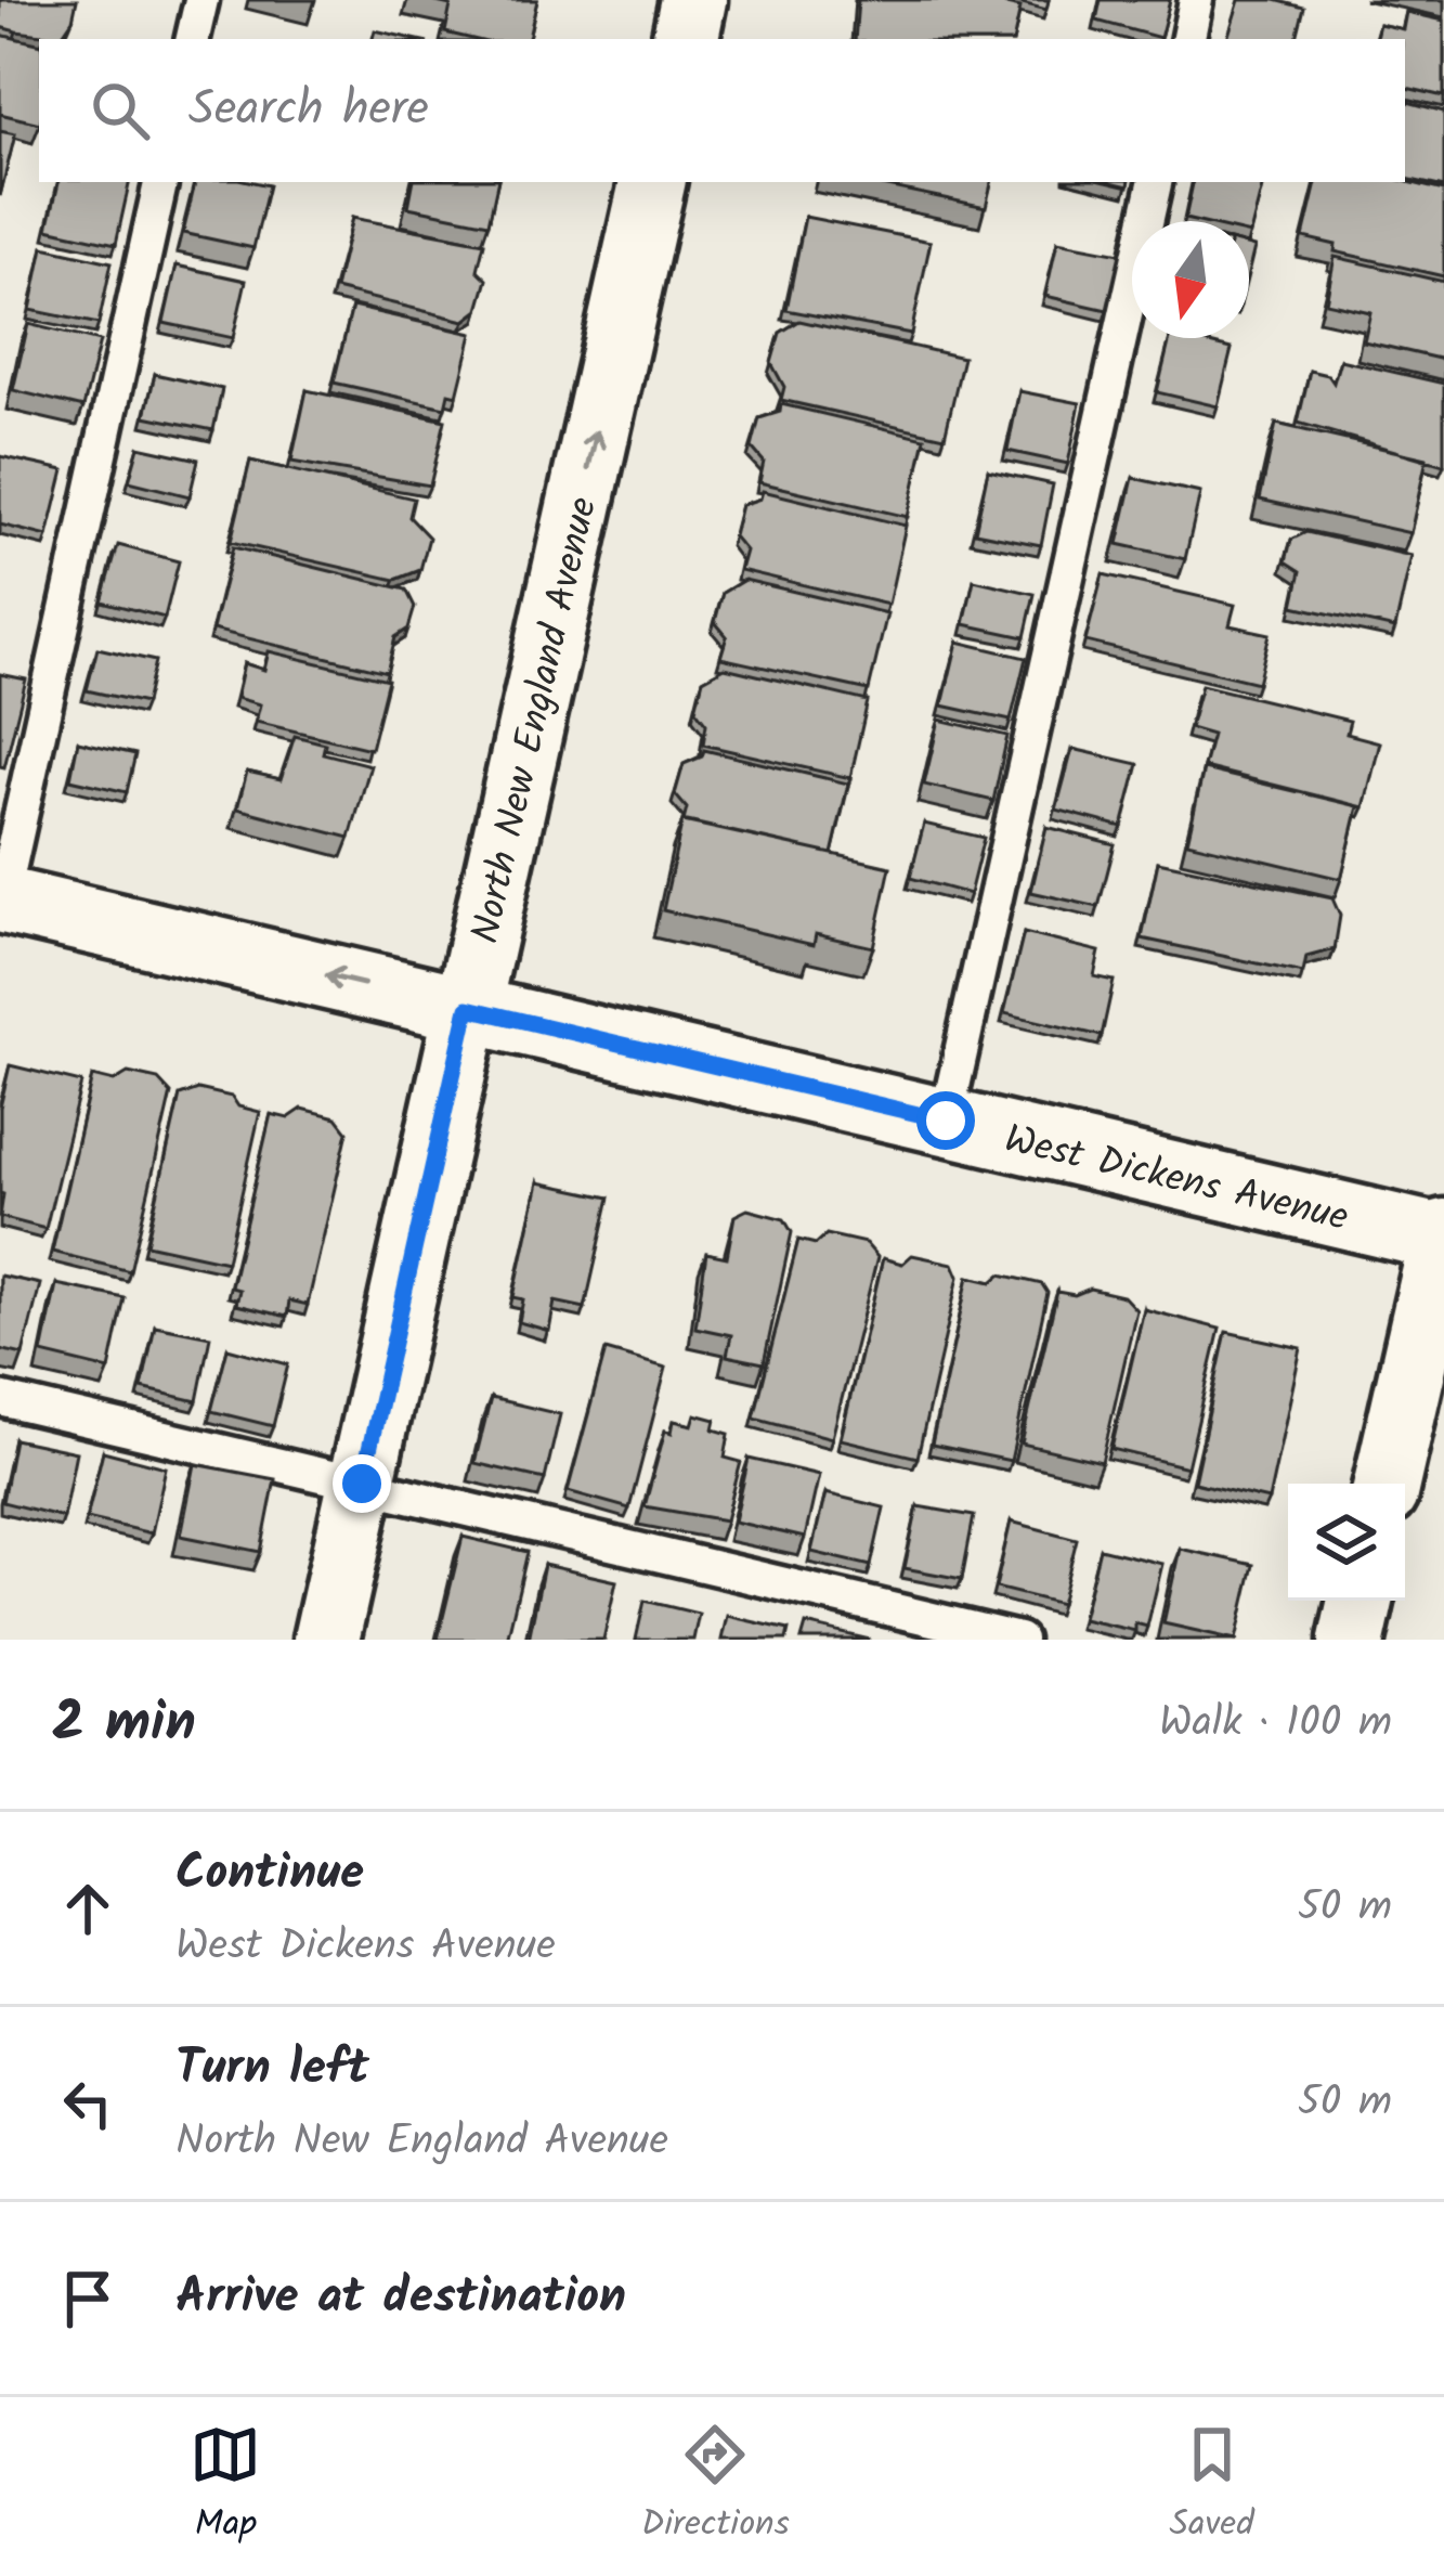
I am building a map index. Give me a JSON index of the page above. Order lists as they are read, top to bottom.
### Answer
{
  "streets": {
    "street": ["North New England Avenue", "West Dickens Avenue"]
  },
  "crossings": [
    ["North New England Avenue", "West Dickens Avenue"]
  ],
  "one_way": ["North New England Avenue"],
  "north": "bottom",
  "page": {
    "search": "Search here",
    "heading": ["2 min", "Walk · 100 m"],
    "list": [
      ["Continue", "West Dickens Avenue", "50 m"],
      ["Turn left", "North New England Avenue", "50 m"],
      "Arrive at destination"
    ],
    "nav": ["Map", "Directions", "Saved"]
  }
}
